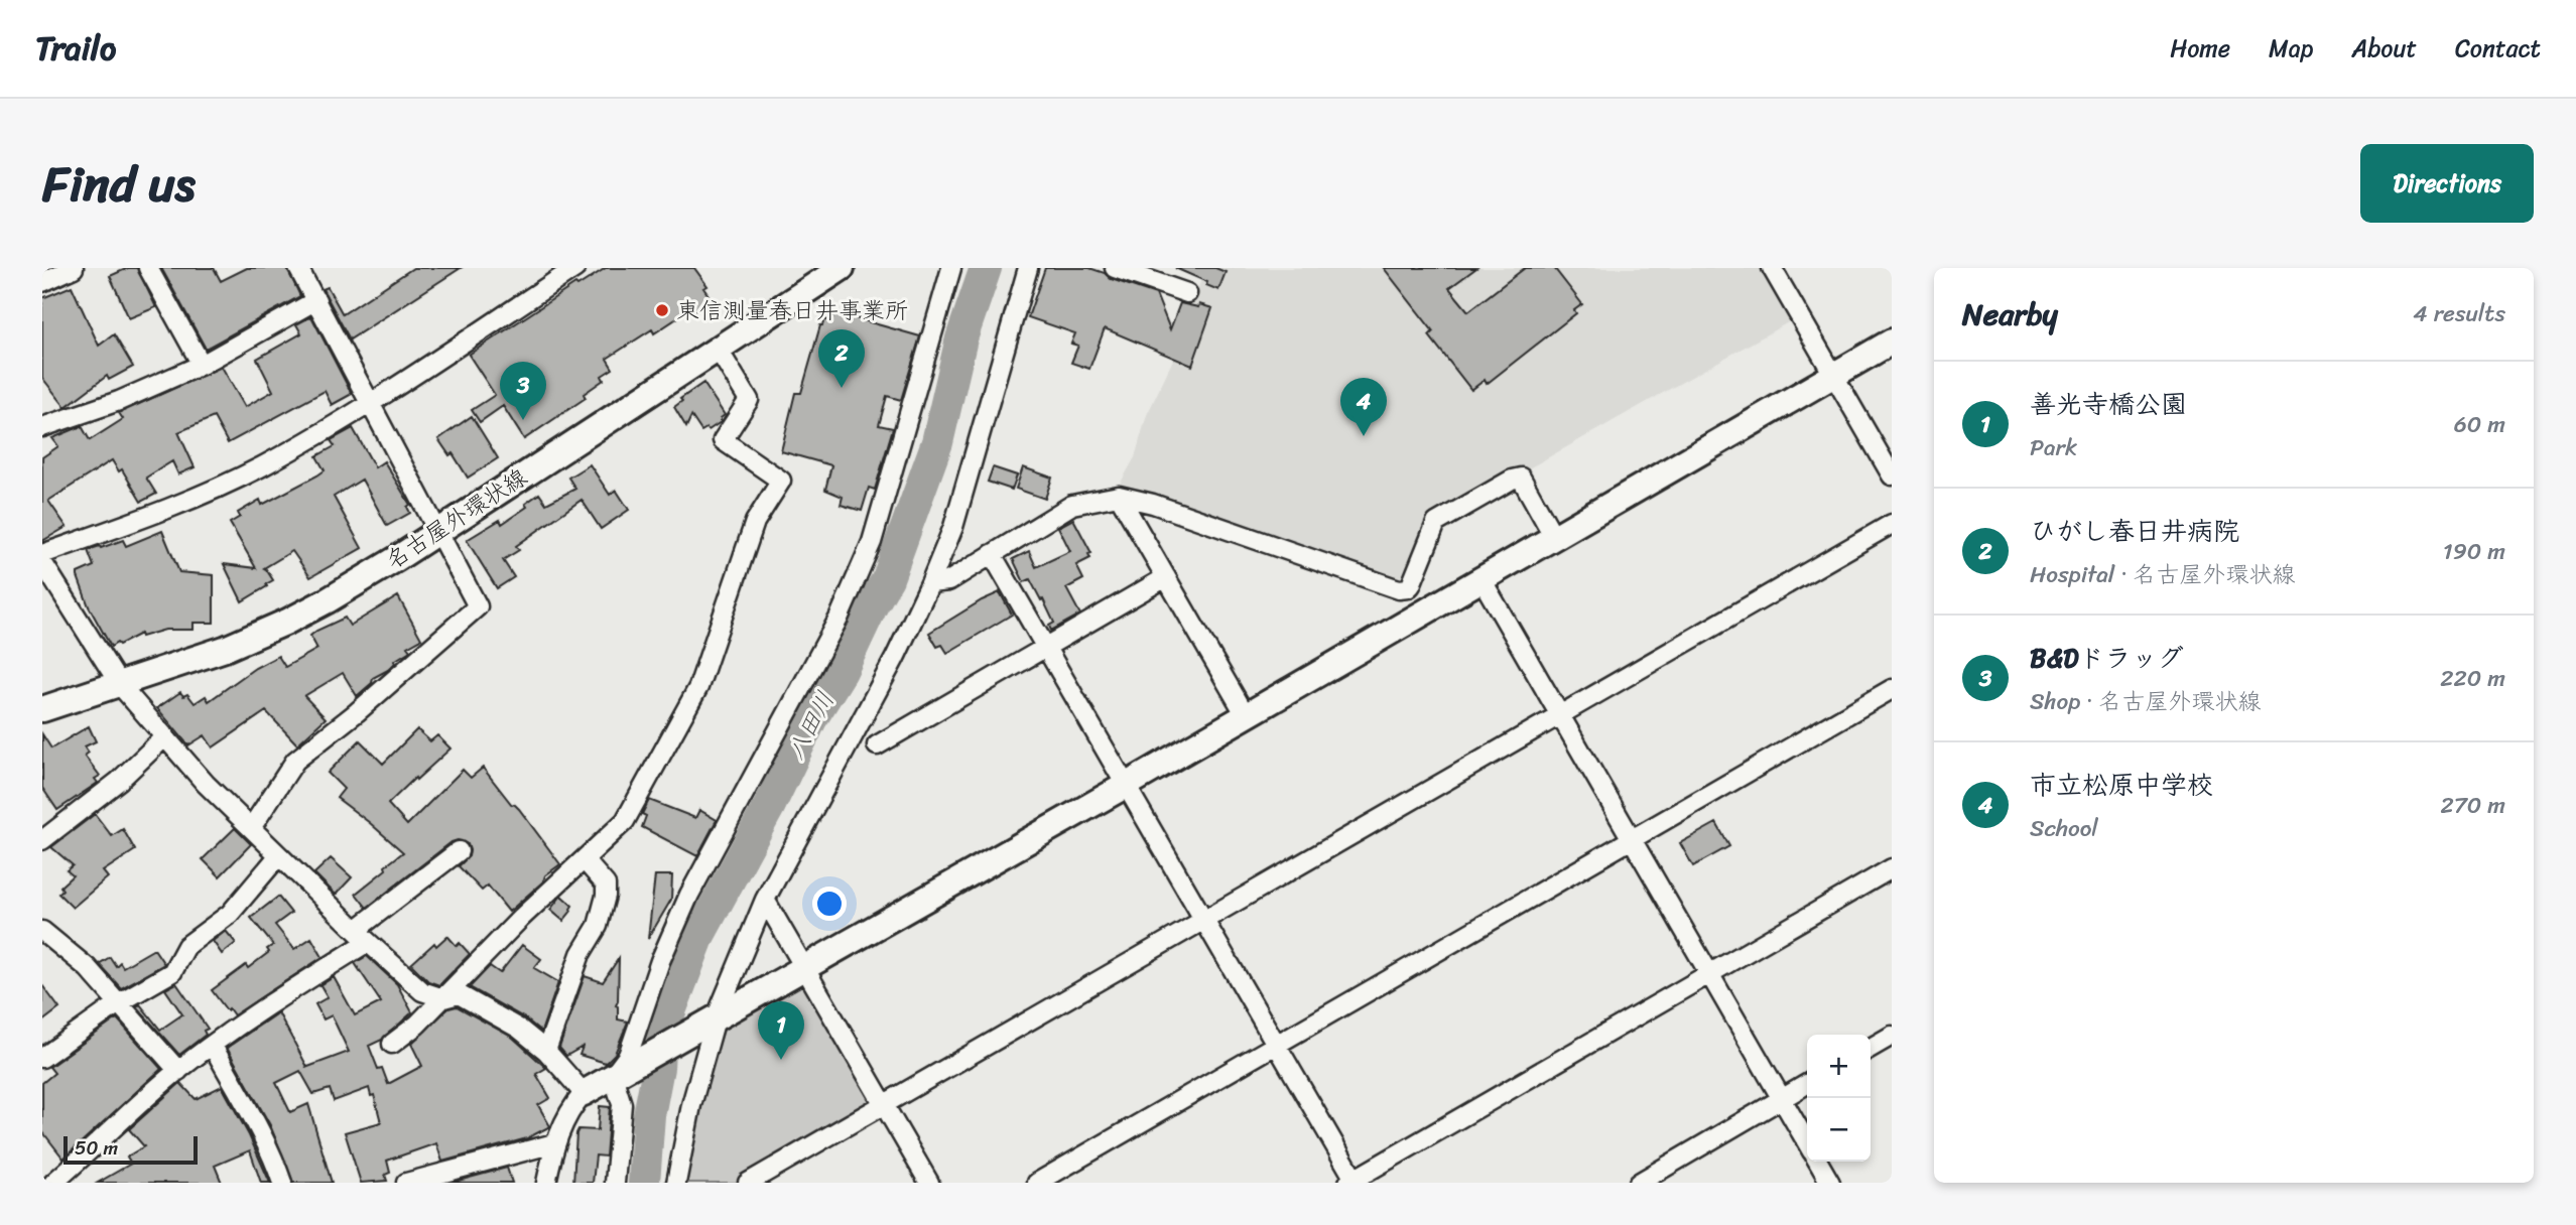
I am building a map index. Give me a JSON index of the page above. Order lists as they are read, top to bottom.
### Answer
{
  "streets": {
    "street": ["名古屋外環状線"]
  },
  "water": ["八田川"],
  "places": ["東信測量春日井事業所"],
  "scale_bar": "50 m",
  "page": {
    "header": "Trailo",
    "nav": [
      "Home",
      "Map",
      "About",
      "Contact"
    ],
    "title": "Find us",
    "buttons": "Directions",
    "heading": ["Nearby", "4 results"],
    "pins": [
      "2",
      "3",
      "4",
      "1"
    ],
    "list": [
      {
        "mark": "1",
        "name": "善光寺橋公園",
        "note": "Park",
        "value": "60 m"
      },
      {
        "mark": "2",
        "name": "ひがし春日井病院",
        "note": "Hospital · 名古屋外環状線",
        "value": "190 m"
      },
      {
        "mark": "3",
        "name": "B&Dドラッグ",
        "note": "Shop · 名古屋外環状線",
        "value": "220 m"
      },
      {
        "mark": "4",
        "name": "市立松原中学校",
        "note": "School",
        "value": "270 m"
      }
    ],
    "map_buttons": ["+", "−"],
    "scale": "50 m"
  }
}
